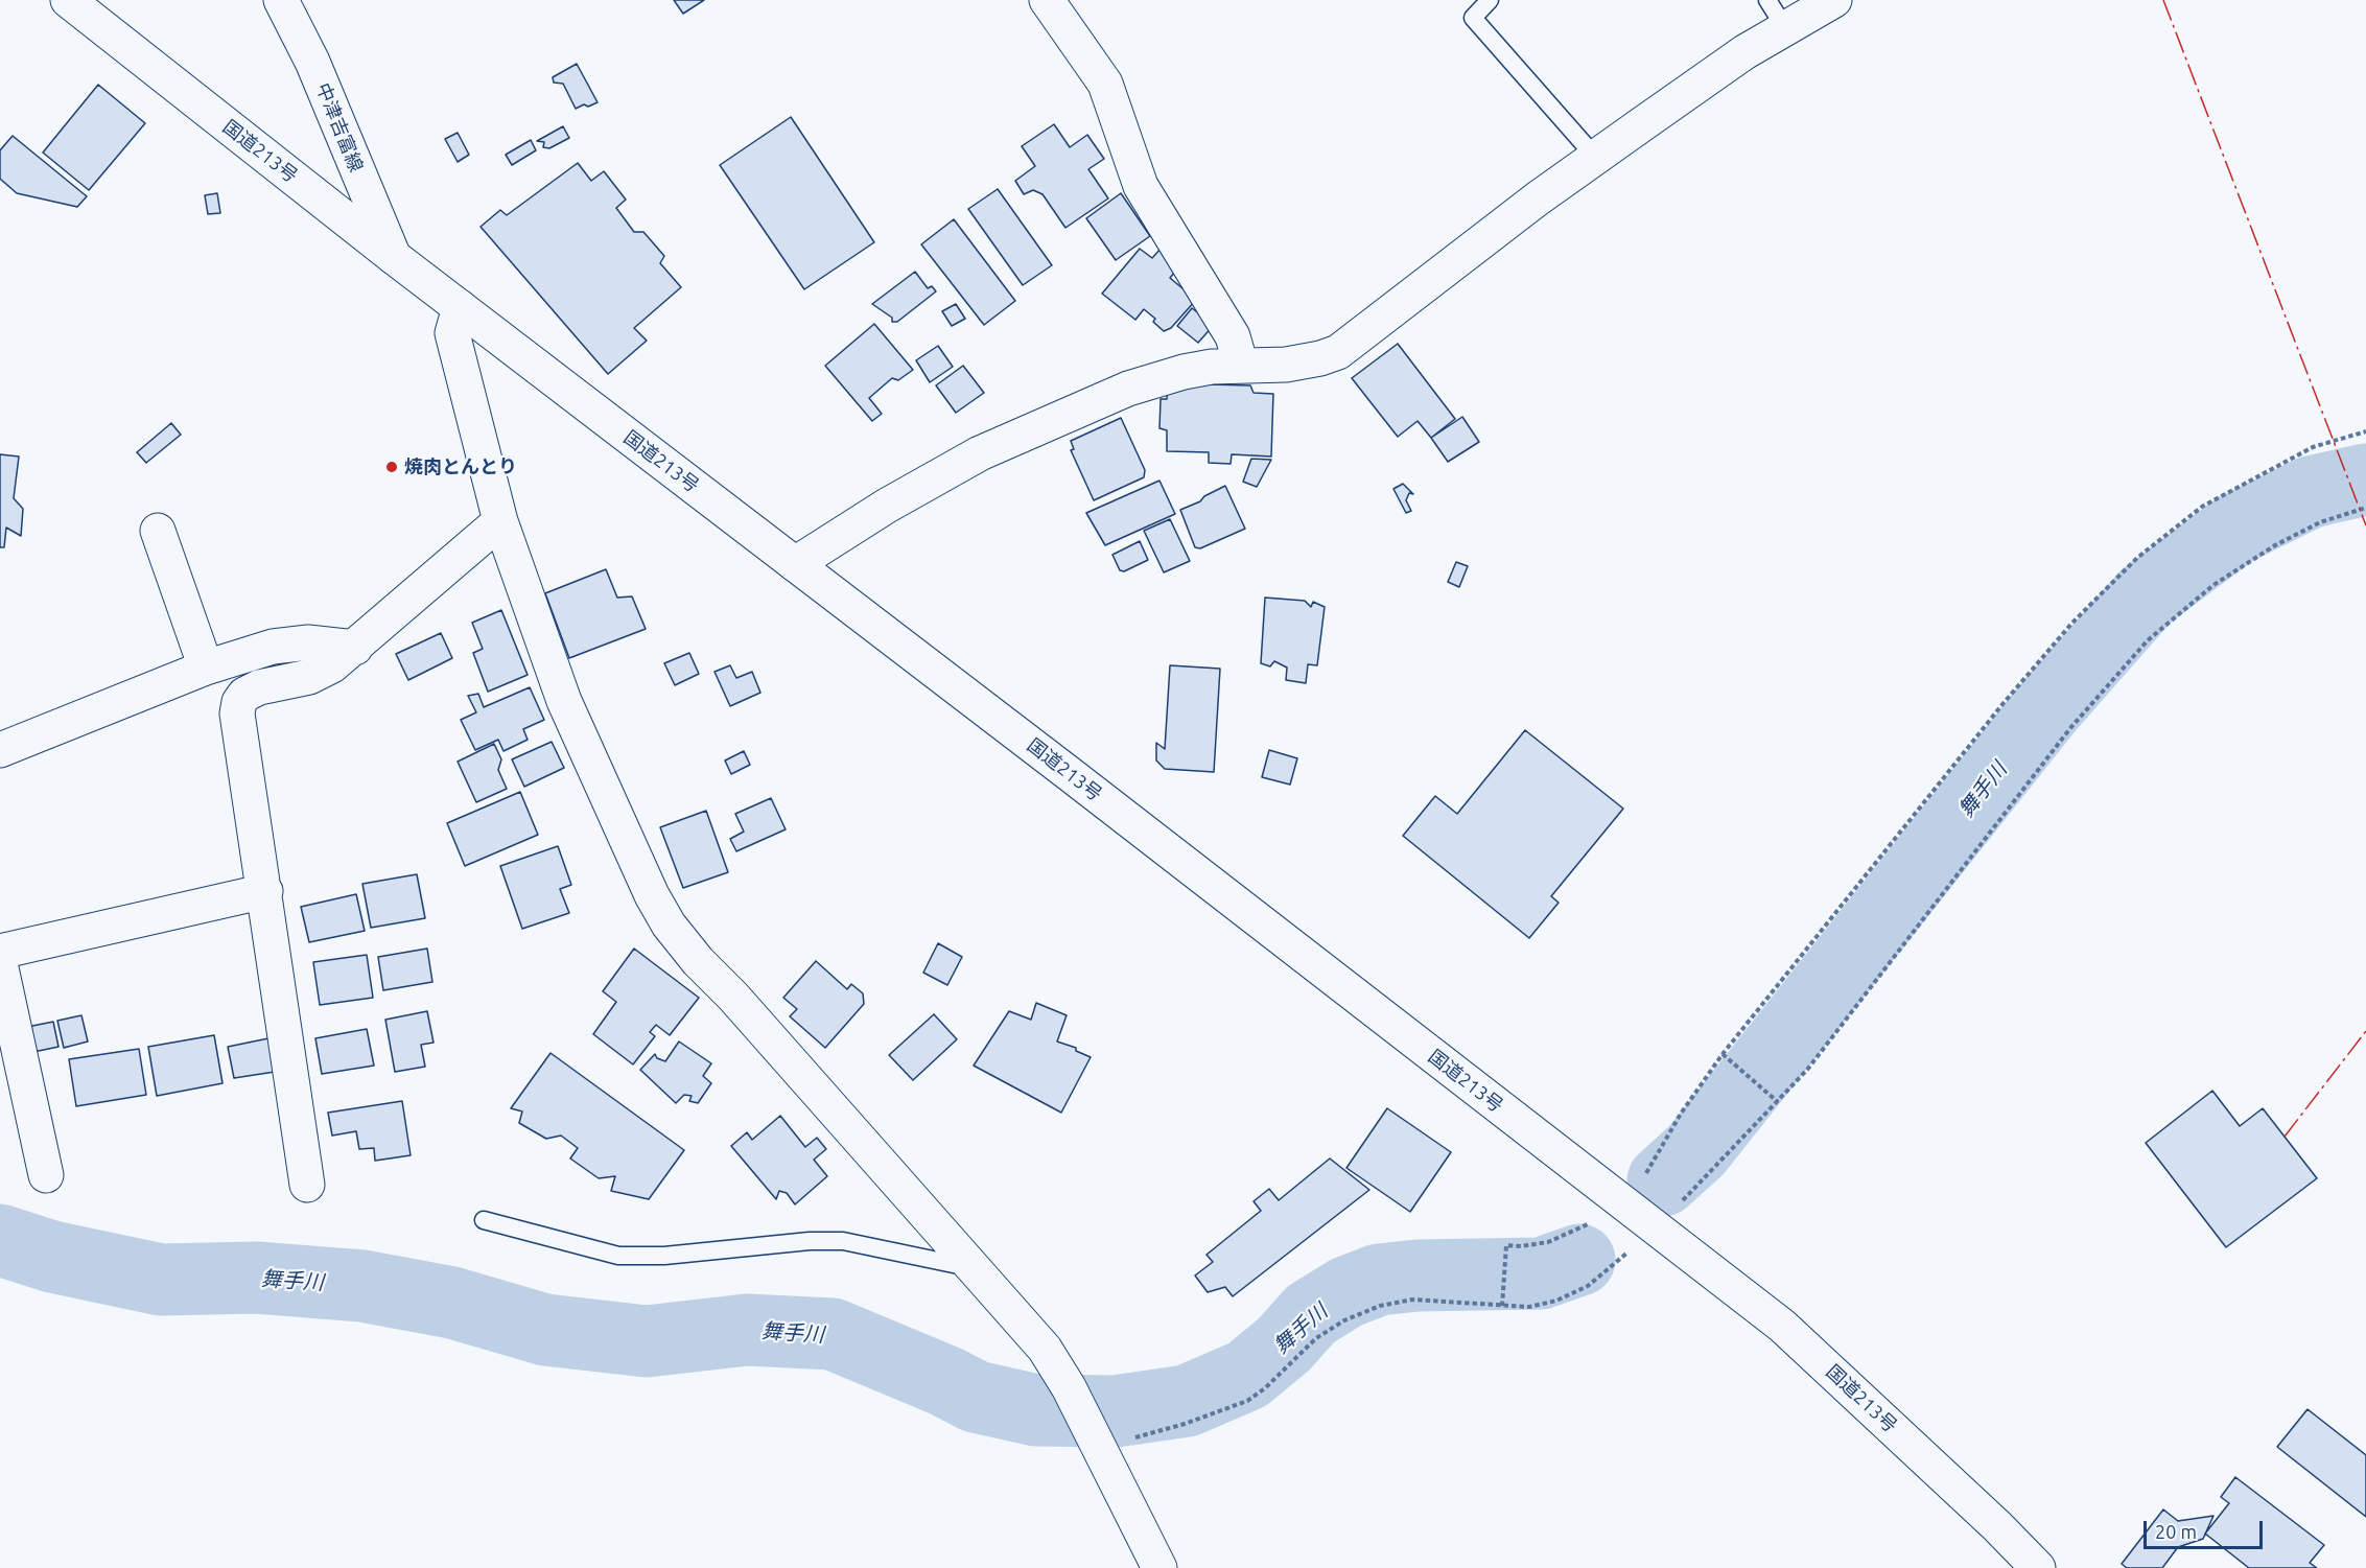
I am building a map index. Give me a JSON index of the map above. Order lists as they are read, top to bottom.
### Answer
{
  "streets": {
    "main road": ["中津吉富線", "国道213号"]
  },
  "crossings": [
    ["中津吉富線", "国道213号"]
  ],
  "water": ["舞手川"],
  "places": ["焼肉とんとり"],
  "scale_bar": "20 m"
}
